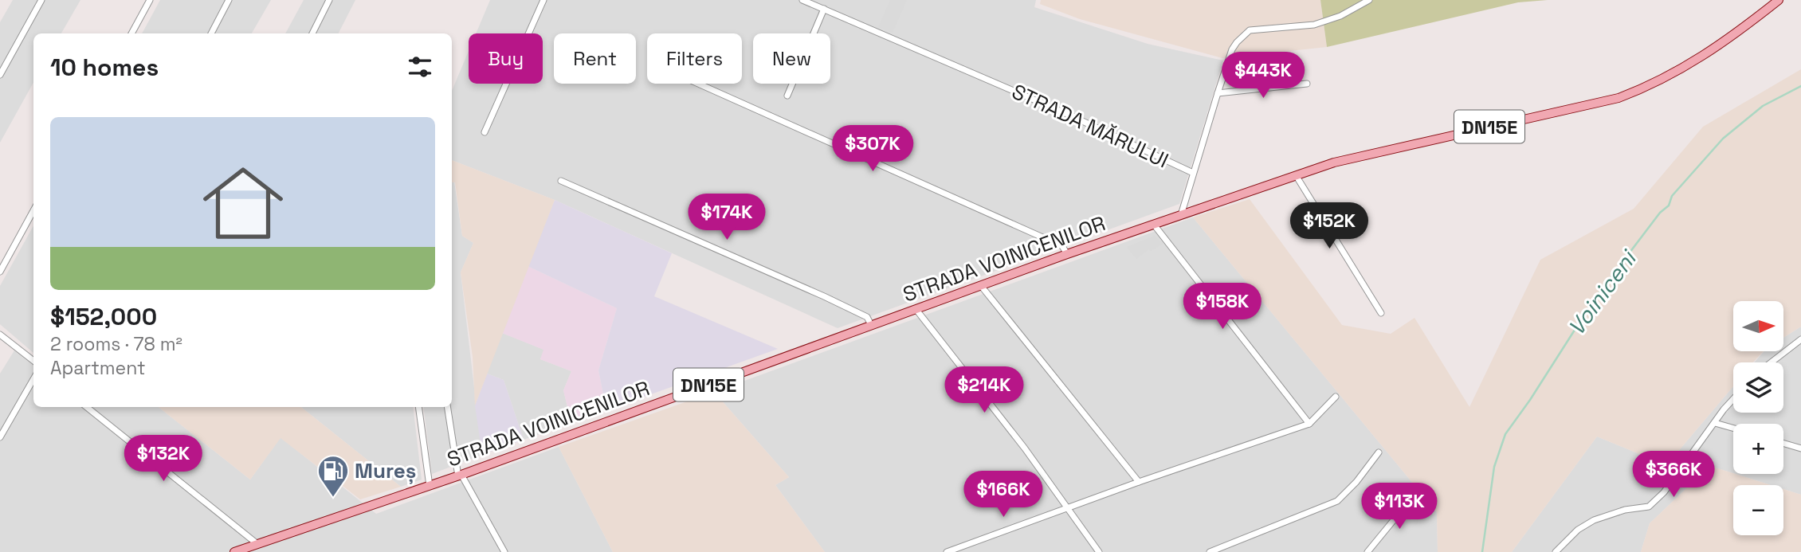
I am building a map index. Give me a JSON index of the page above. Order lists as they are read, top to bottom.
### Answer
{
  "streets": {
    "main road": ["DN15E", "STRADA VOINICENILOR"],
    "street": ["STRADA MĂRULUI"]
  },
  "crossings": [
    ["STRADA MĂRULUI", "STRADA VOINICENILOR"]
  ],
  "water": ["Voiniceni"],
  "places": {
    "fuel station": ["Mureș"]
  },
  "north": "right",
  "page": {
    "chip": [
      "Buy",
      "Rent",
      "Filters",
      "New"
    ],
    "heading": "10 homes",
    "price": [
      "$443K",
      "$307K",
      "$174K",
      "$152K",
      "$158K",
      "$214K",
      "$132K",
      "$366K",
      "$166K",
      "$113K"
    ],
    "list": [
      {
        "name": "$152,000",
        "note": "2 rooms · 78 m² · Apartment"
      }
    ],
    "map_buttons": ["+", "−"]
  }
}
